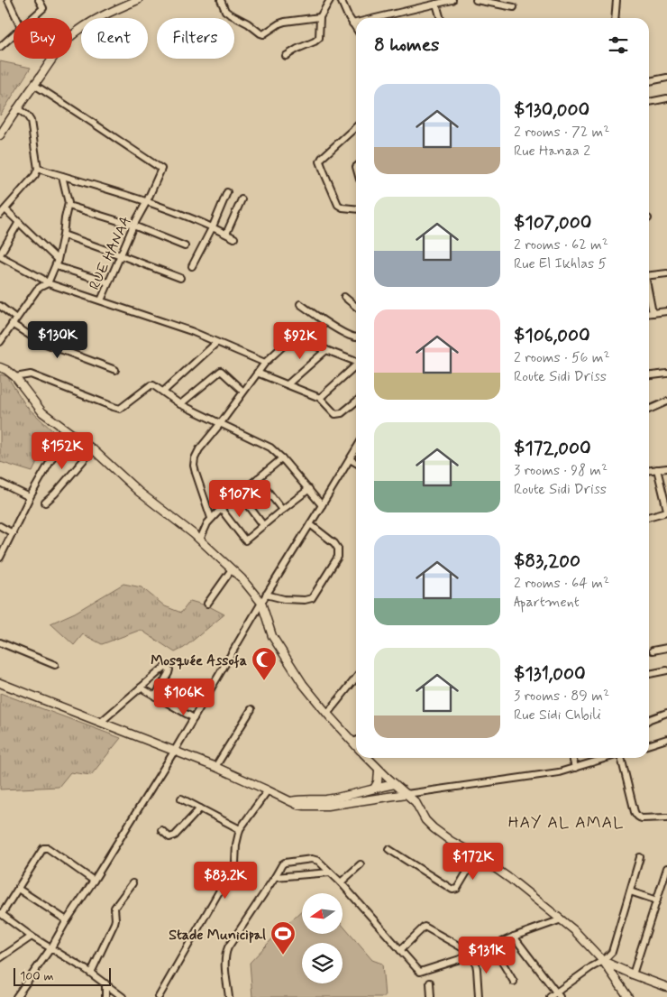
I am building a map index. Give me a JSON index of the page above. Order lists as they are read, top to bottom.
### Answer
{
  "streets": {
    "street": ["RUE HANAA"]
  },
  "districts": ["HAY AL AMAL"],
  "places": {
    "mosque": ["Mosquée Assofa"],
    "sports": ["Stade Municipal"]
  },
  "scale_bar": "100 m",
  "north": "left",
  "page": {
    "chip": ["Buy", "Rent", "Filters"],
    "heading": "8 homes",
    "list": [
      {
        "name": "$130,000",
        "note": "2 rooms · 72 m² · Rue Hanaa 2"
      },
      {
        "name": "$107,000",
        "note": "2 rooms · 62 m² · Rue El Ikhlas 5"
      },
      {
        "name": "$106,000",
        "note": "2 rooms · 56 m² · Route Sidi Driss"
      },
      {
        "name": "$172,000",
        "note": "3 rooms · 98 m² · Route Sidi Driss"
      },
      {
        "name": "$83,200",
        "note": "2 rooms · 64 m² · Apartment"
      },
      {
        "name": "$131,000",
        "note": "3 rooms · 89 m² · Rue Sidi Chbili"
      }
    ],
    "price": [
      "$130K",
      "$92K",
      "$152K",
      "$107K",
      "$106K",
      "$172K",
      "$83.2K",
      "$131K"
    ],
    "scale": "100 m"
  }
}
